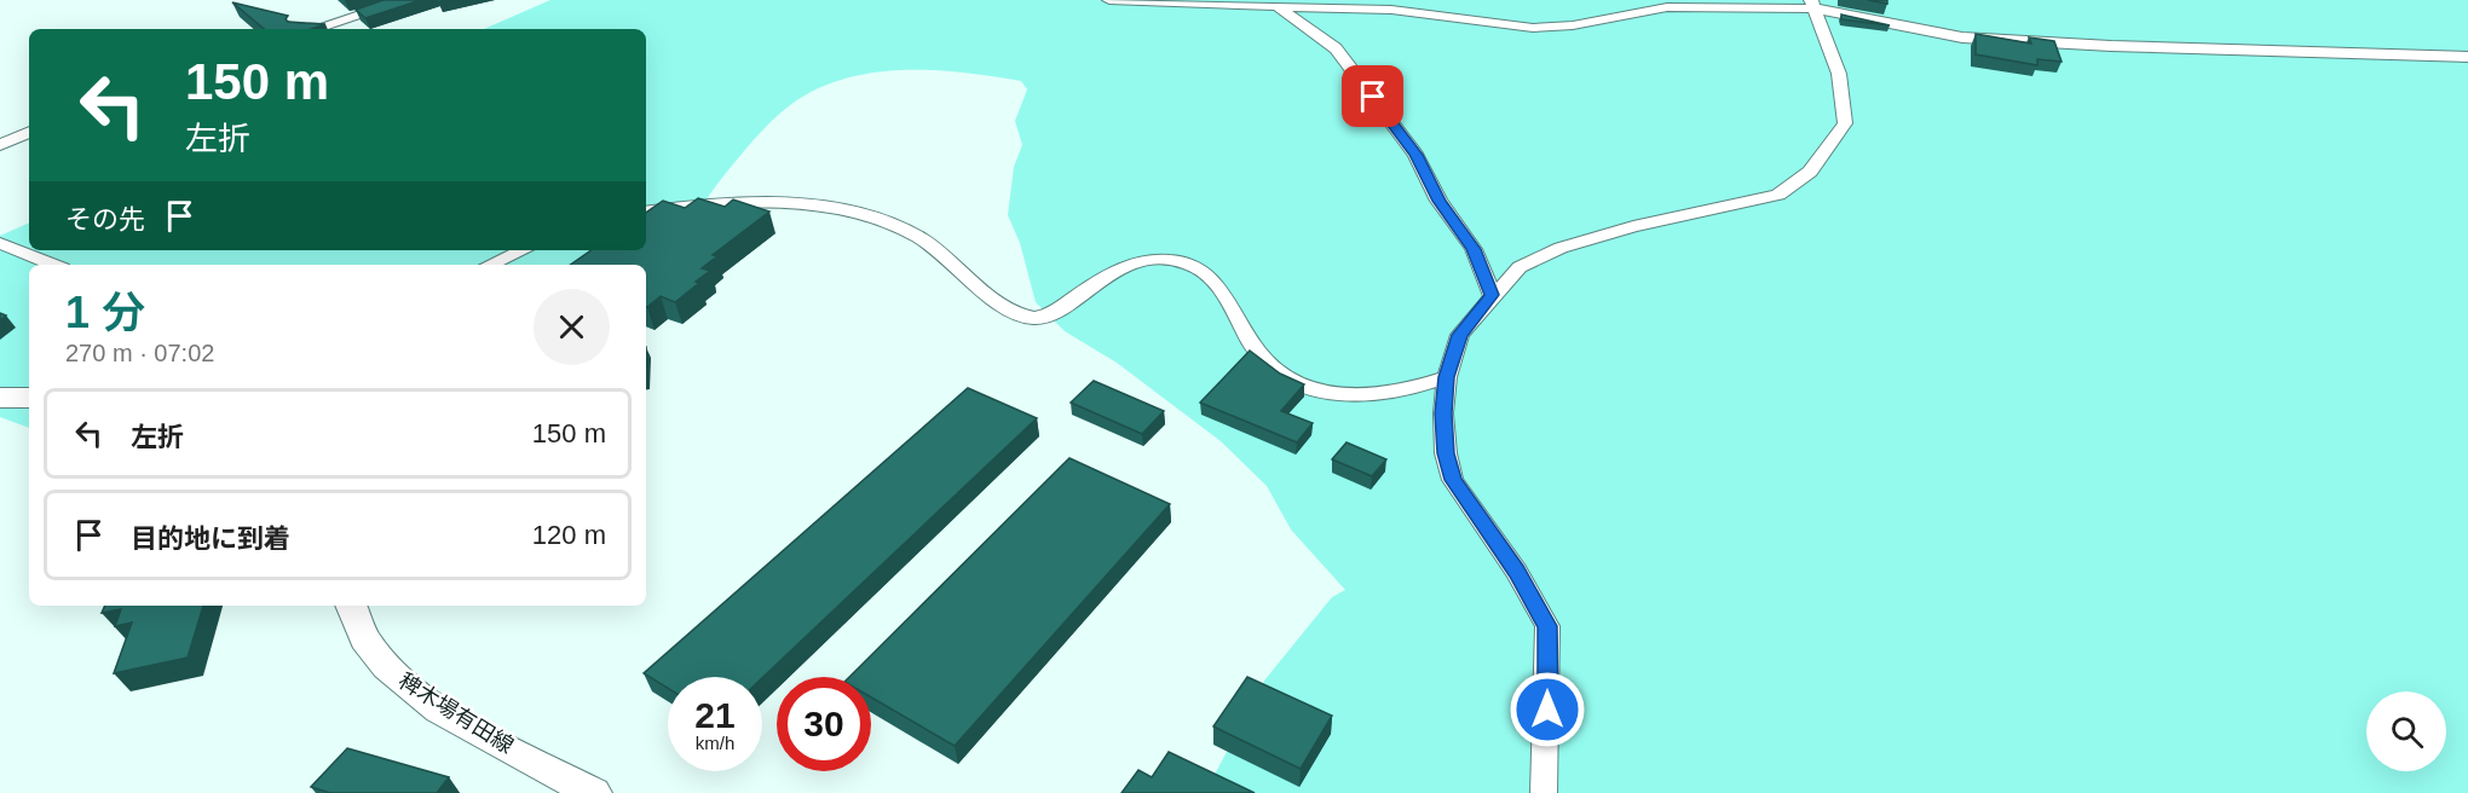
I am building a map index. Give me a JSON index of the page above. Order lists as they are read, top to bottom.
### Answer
{
  "streets": {
    "main road": ["稗木場有田線"]
  },
  "page": {
    "turn": ["150 m", "左折"],
    "then": "その先",
    "heading": ["1 分", "270 m · 07:02"],
    "list": [
      {
        "name": "左折",
        "value": "150 m"
      },
      {
        "name": "目的地に到着",
        "value": "120 m"
      }
    ],
    "speed": "21 km/h",
    "limit": "30"
  }
}
